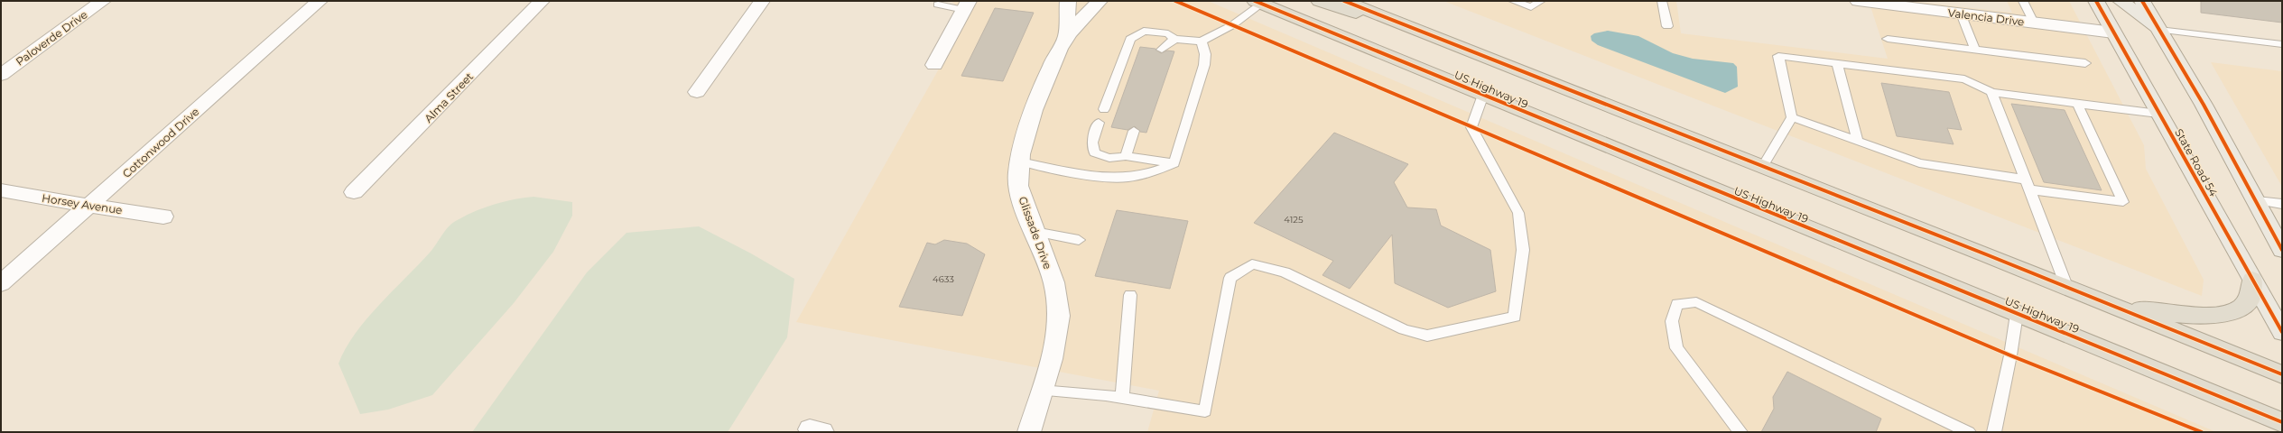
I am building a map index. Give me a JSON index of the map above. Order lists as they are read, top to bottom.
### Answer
{
  "streets": {
    "highway": ["US Highway 19"],
    "main road": ["State Road 54"],
    "street": [
      "Valencia Drive",
      "Paloverde Drive",
      "Alma Street",
      "Cottonwood Drive",
      "Horsey Avenue",
      "Glissade Drive"
    ]
  },
  "crossings": [
    ["Valencia Drive", "State Road 54"],
    ["Cottonwood Drive", "Horsey Avenue"]
  ],
  "house_numbers": ["4125", "4633"]
}
